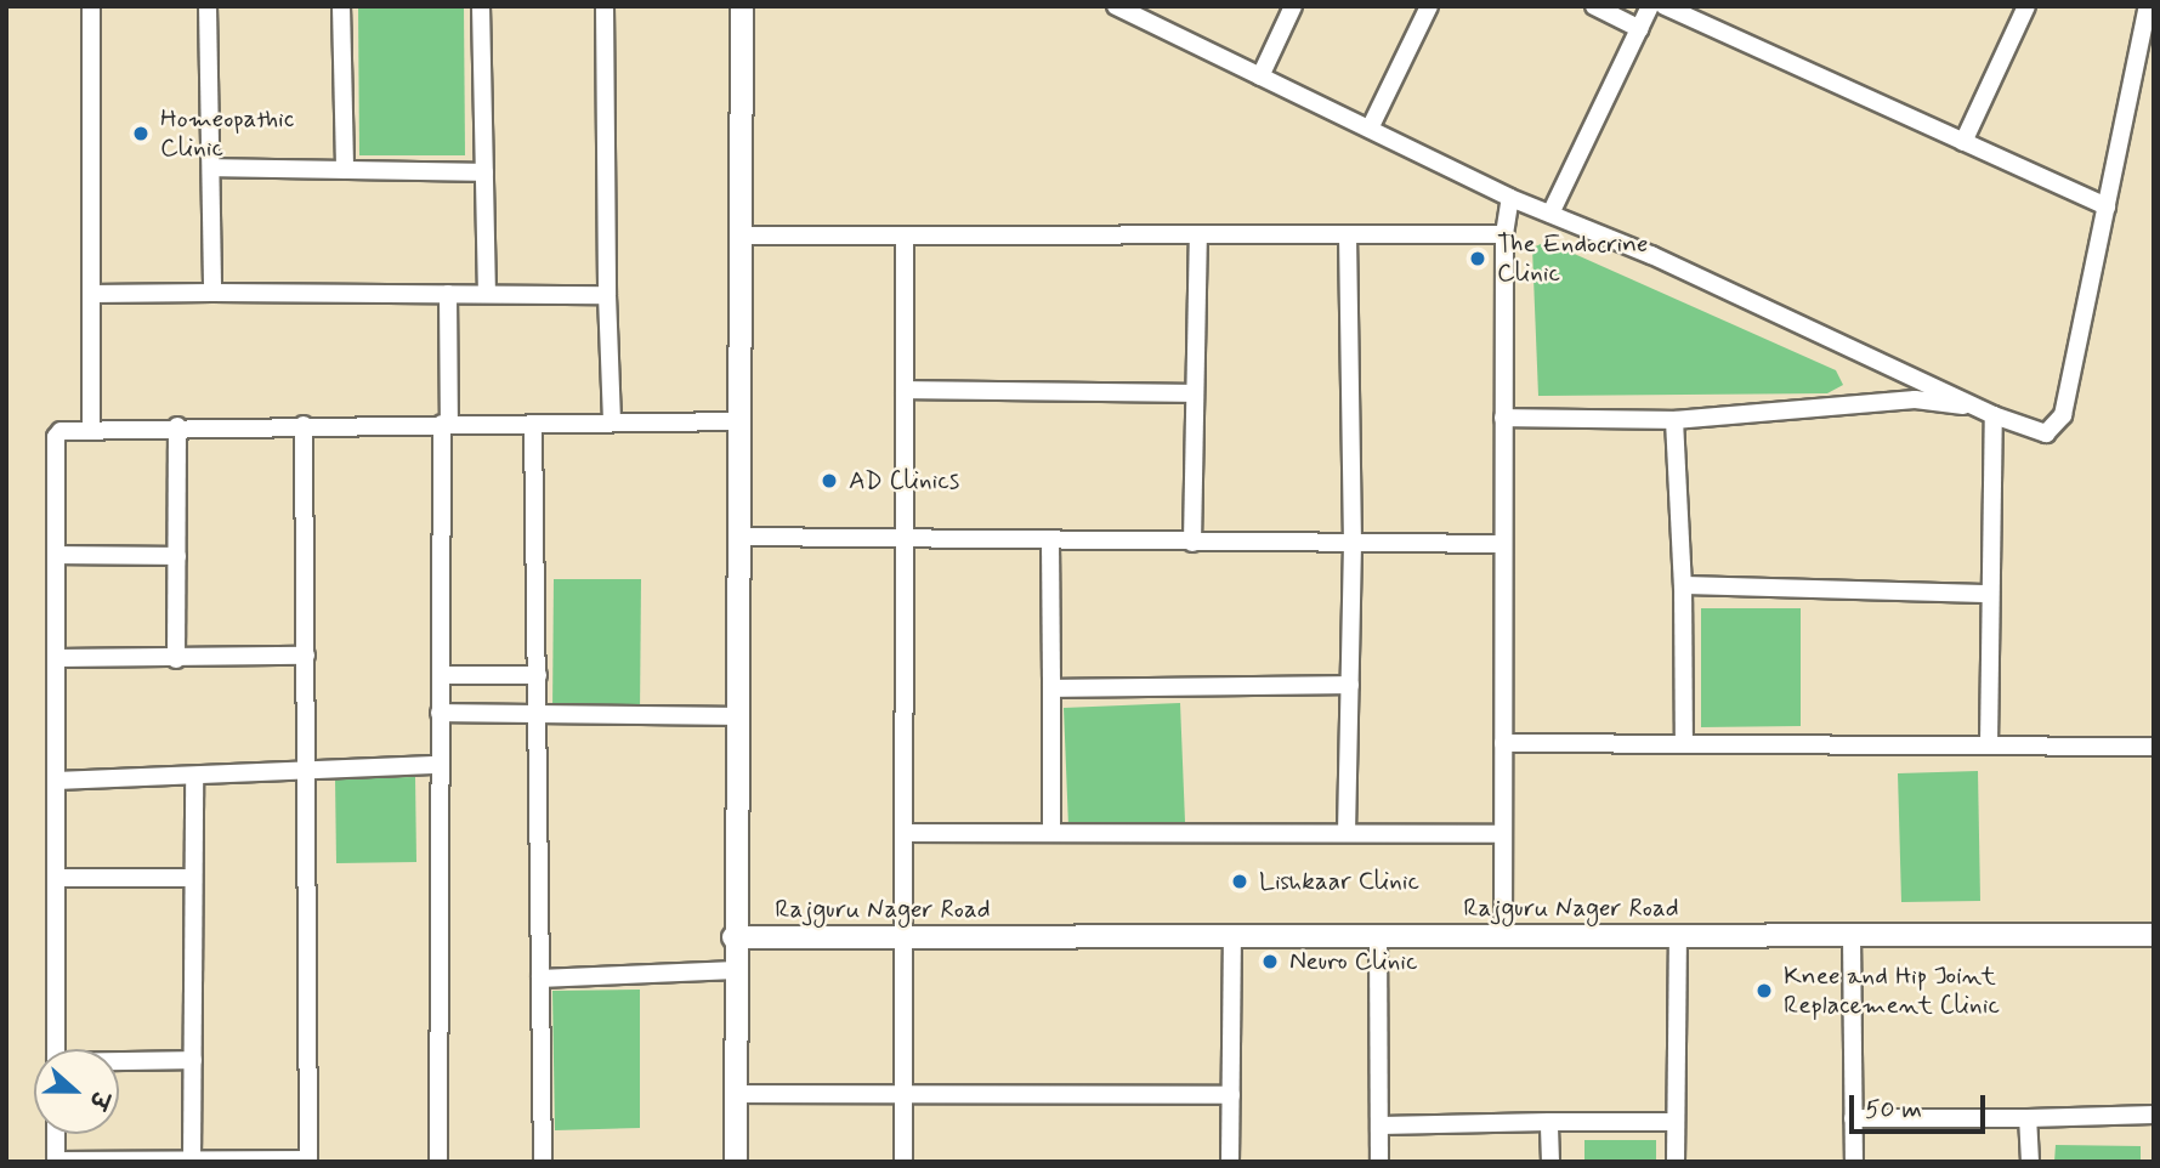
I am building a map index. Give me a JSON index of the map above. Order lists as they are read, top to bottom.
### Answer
{
  "streets": {
    "street": ["Rajguru Nager Road"]
  },
  "places": [
    "Homeopathic Clinic",
    "The Endocrine Clinic",
    "AD Clinics",
    "Lishkaar Clinic",
    "Neuro Clinic",
    "Knee and Hip Joint Replacement Clinic"
  ],
  "scale_bar": "50 m",
  "north": "right"
}
